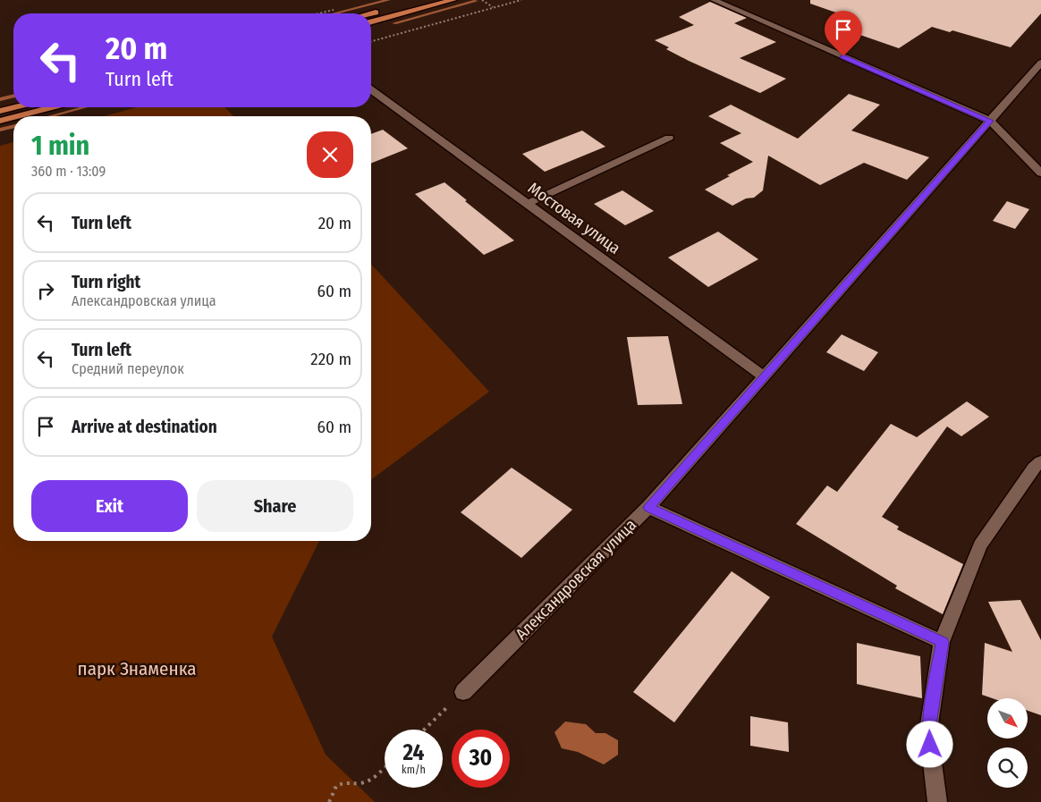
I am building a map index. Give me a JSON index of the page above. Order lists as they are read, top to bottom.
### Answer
{
  "streets": {
    "street": ["Мостовая улица", "Александровская улица"]
  },
  "crossings": [
    ["Мостовая улица", "Александровская улица"]
  ],
  "parks": ["парк Знаменка"],
  "north": "bottom right",
  "page": {
    "turn": ["20 m", "Turn left"],
    "heading": ["1 min", "360 m · 13:09"],
    "list": [
      {
        "name": "Turn left",
        "value": "20 m"
      },
      {
        "name": "Turn right",
        "note": "Александровская улица",
        "value": "60 m"
      },
      {
        "name": "Turn left",
        "note": "Средний переулок",
        "value": "220 m"
      },
      {
        "name": "Arrive at destination",
        "value": "60 m"
      }
    ],
    "buttons": ["Exit", "Share"],
    "speed": "24 km/h",
    "limit": "30"
  }
}
